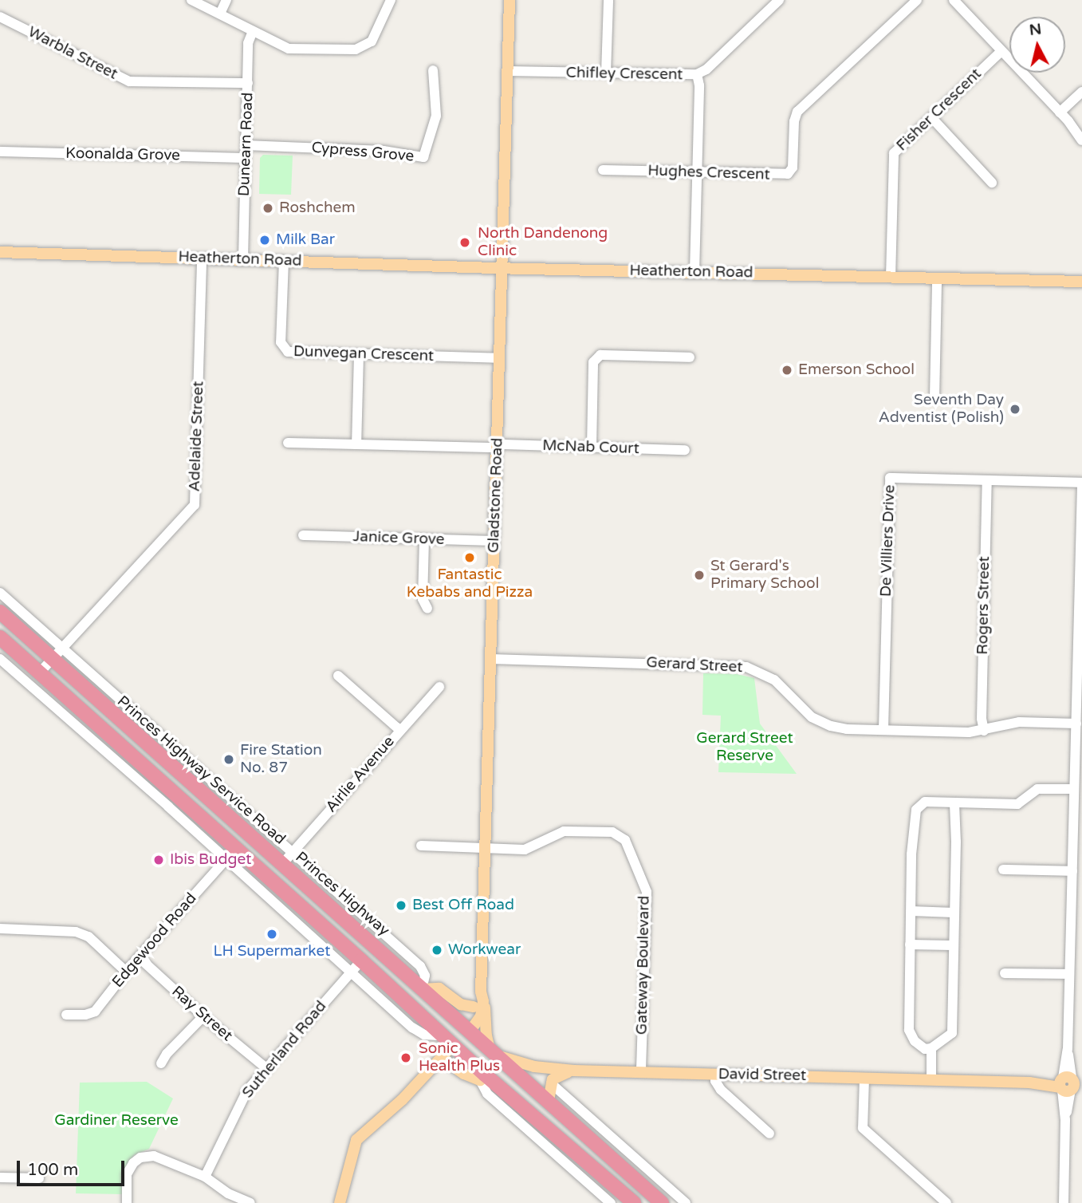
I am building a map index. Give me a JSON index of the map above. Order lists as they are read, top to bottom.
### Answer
{
  "streets": {
    "highway": ["Princes Highway"],
    "main road": ["Heatherton Road", "Gladstone Road", "David Street"],
    "street": [
      "Warbla Street",
      "Chifley Crescent",
      "Fisher Crescent",
      "Dunearn Road",
      "Cypress Grove",
      "Koonalda Grove",
      "Hughes Crescent",
      "Dunvegan Crescent",
      "Adelaide Street",
      "McNab Court",
      "Janice Grove",
      "De Villiers Drive",
      "Rogers Street",
      "Gerard Street",
      "Princes Highway Service Road",
      "Airlie Avenue",
      "Edgewood Road",
      "Gateway Boulevard",
      "Ray Street",
      "Sutherland Road"
    ]
  },
  "crossings": [
    ["Warbla Street", "Dunearn Road"],
    ["Chifley Crescent", "Gladstone Road"],
    ["Fisher Crescent", "Heatherton Road"],
    ["Dunearn Road", "Cypress Grove"],
    ["Dunearn Road", "Koonalda Grove"],
    ["Dunearn Road", "Heatherton Road"],
    ["Heatherton Road", "Dunvegan Crescent"],
    ["Heatherton Road", "Adelaide Street"],
    ["Heatherton Road", "Gladstone Road"],
    ["Dunvegan Crescent", "Gladstone Road"],
    ["Adelaide Street", "Princes Highway Service Road"],
    ["Adelaide Street", "Princes Highway"],
    ["McNab Court", "Gladstone Road"],
    ["Gladstone Road", "Janice Grove"],
    ["Gladstone Road", "Gerard Street"],
    ["Gladstone Road", "Princes Highway"],
    ["Gladstone Road", "Gateway Boulevard"],
    ["De Villiers Drive", "Rogers Street"],
    ["De Villiers Drive", "Gerard Street"],
    ["Rogers Street", "Gerard Street"],
    ["Princes Highway Service Road", "Airlie Avenue"],
    ["Princes Highway Service Road", "Princes Highway"],
    ["Airlie Avenue", "Princes Highway"],
    ["Princes Highway", "David Street"],
    ["Edgewood Road", "Ray Street"],
    ["Gateway Boulevard", "David Street"],
    ["Ray Street", "Sutherland Road"]
  ],
  "parks": ["Gerard Street Reserve", "Gardiner Reserve"],
  "places": [
    "Roshchem",
    "Milk Bar",
    "North Dandenong Clinic",
    "Emerson School",
    "Seventh Day Adventist (Polish)",
    "Fantastic Kebabs and Pizza",
    "St Gerard's Primary School",
    "Fire Station No. 87",
    "Ibis Budget",
    "Best Off Road",
    "LH Supermarket",
    "Workwear",
    "Sonic Health Plus"
  ],
  "scale_bar": "100 m",
  "north": "top"
}
